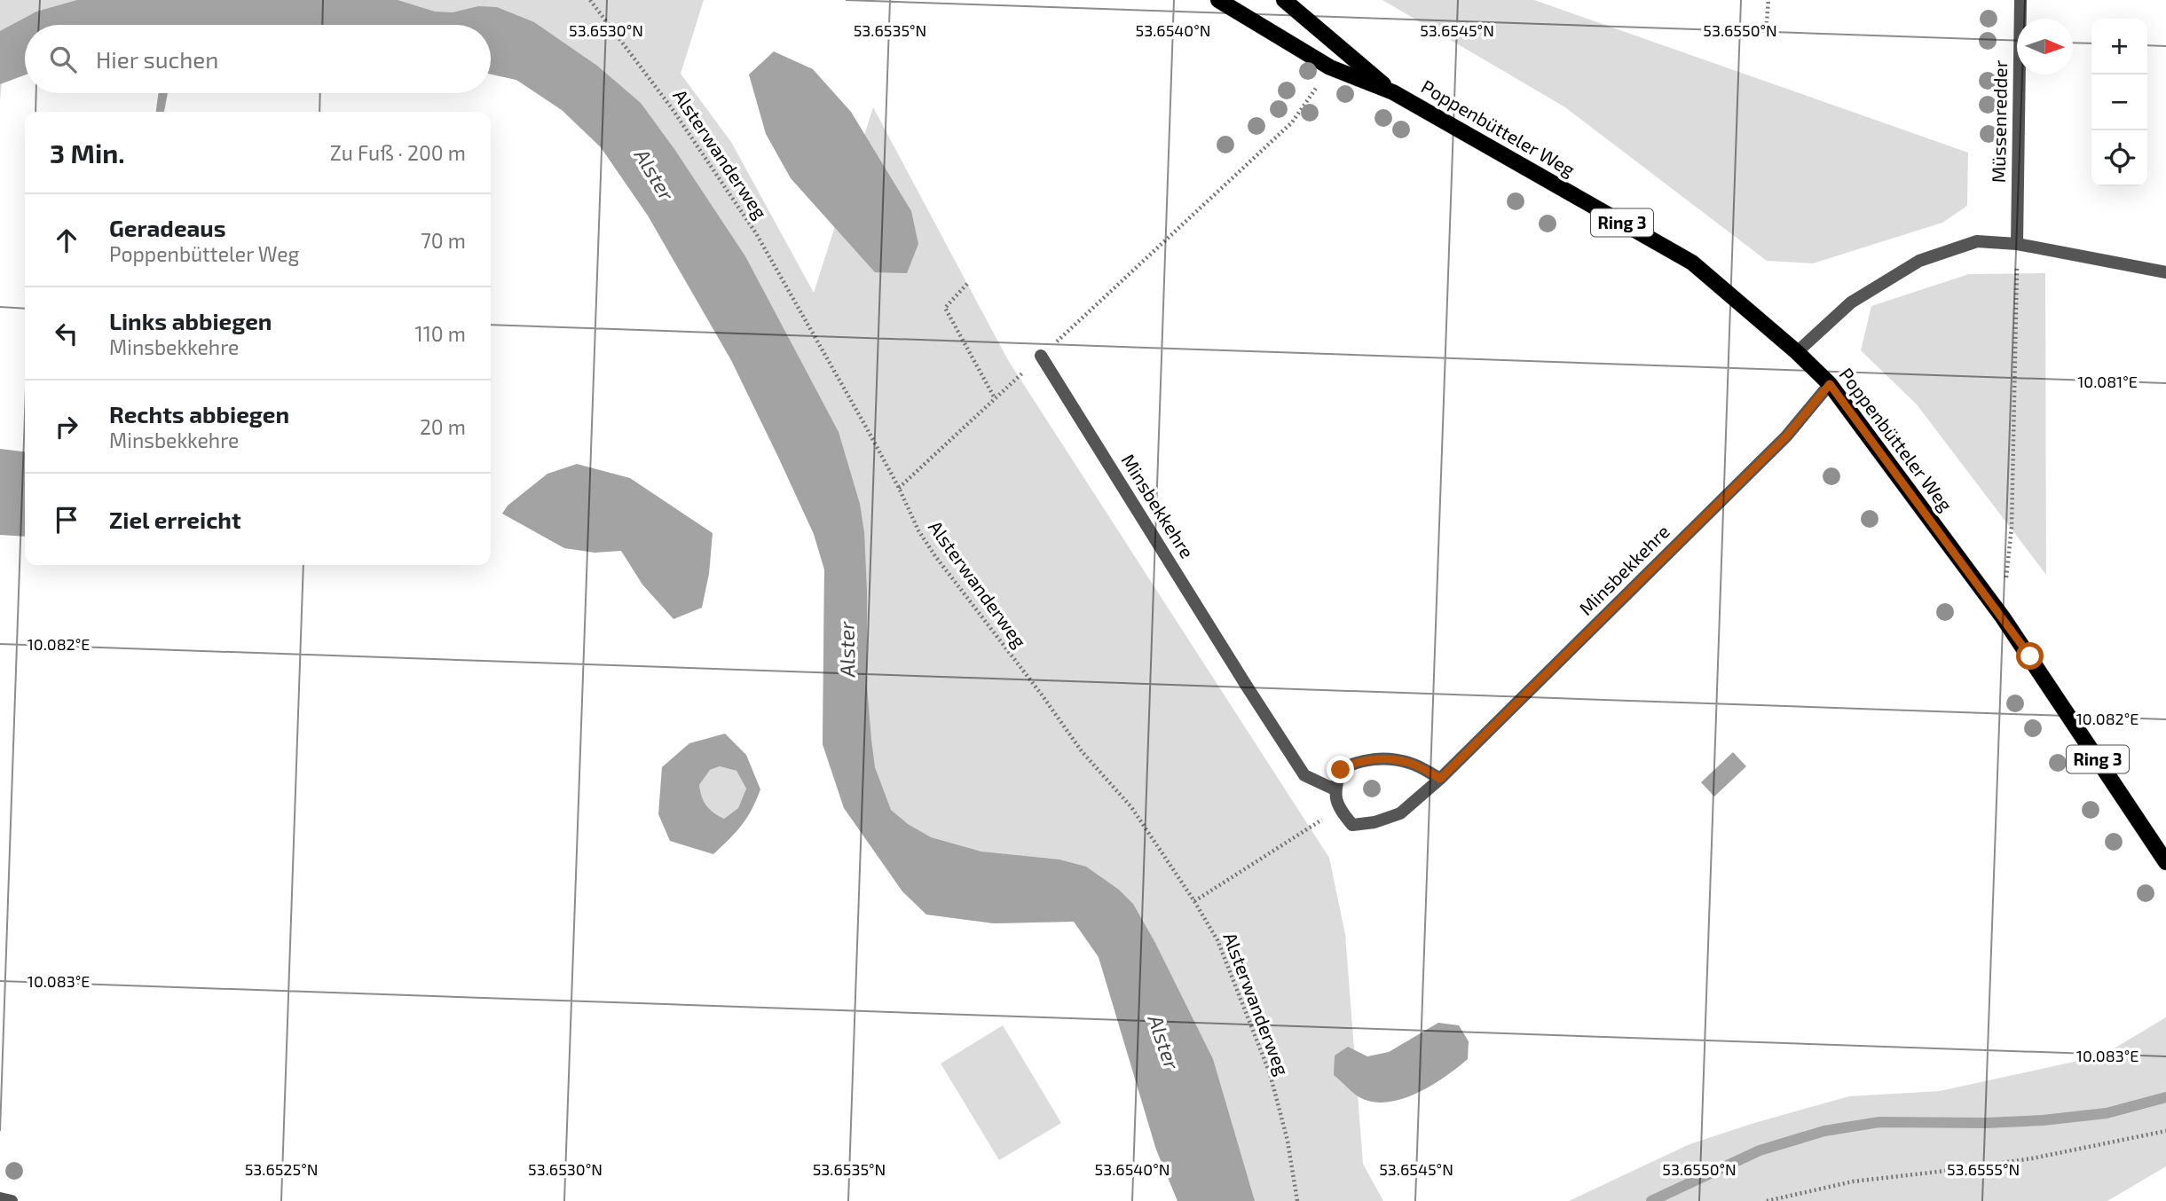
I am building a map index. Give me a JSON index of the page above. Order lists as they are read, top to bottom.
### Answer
{
  "streets": {
    "main road": ["Poppenbütteler Weg", "Ring 3"],
    "street": ["Müssenredder", "Minsbekkehre"],
    "path": ["Alsterwanderweg"]
  },
  "crossings": [
    ["Poppenbütteler Weg", "Minsbekkehre"]
  ],
  "water": ["Alster"],
  "north": "right",
  "page": {
    "map_buttons": ["+", "−"],
    "search": "Hier suchen",
    "heading": ["3 Min.", "Zu Fuß · 200 m"],
    "list": [
      ["Geradeaus", "Poppenbütteler Weg", "70 m"],
      ["Links abbiegen", "Minsbekkehre", "110 m"],
      ["Rechts abbiegen", "Minsbekkehre", "20 m"],
      "Ziel erreicht"
    ]
  },
  "coordinates": [
    "53.6530°N",
    "53.6535°N",
    "53.6540°N",
    "53.6545°N",
    "53.6550°N",
    "10.081°E",
    "10.082°E",
    "10.083°E",
    "53.6525°N",
    "53.6555°N"
  ]
}
